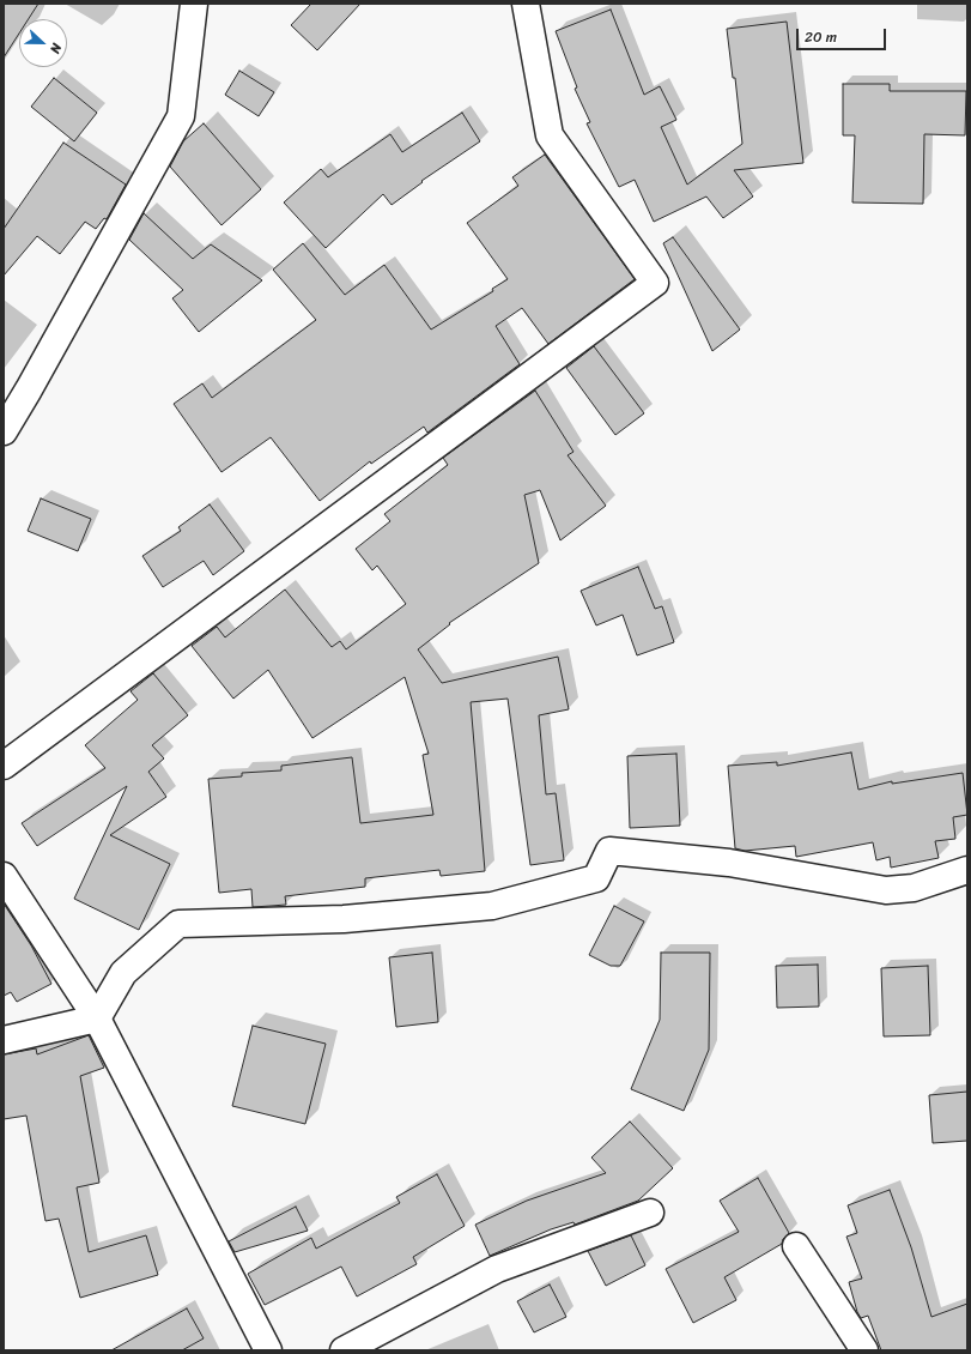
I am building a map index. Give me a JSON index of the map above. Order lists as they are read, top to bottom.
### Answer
{
  "scale_bar": "20 m",
  "north": "right"
}
